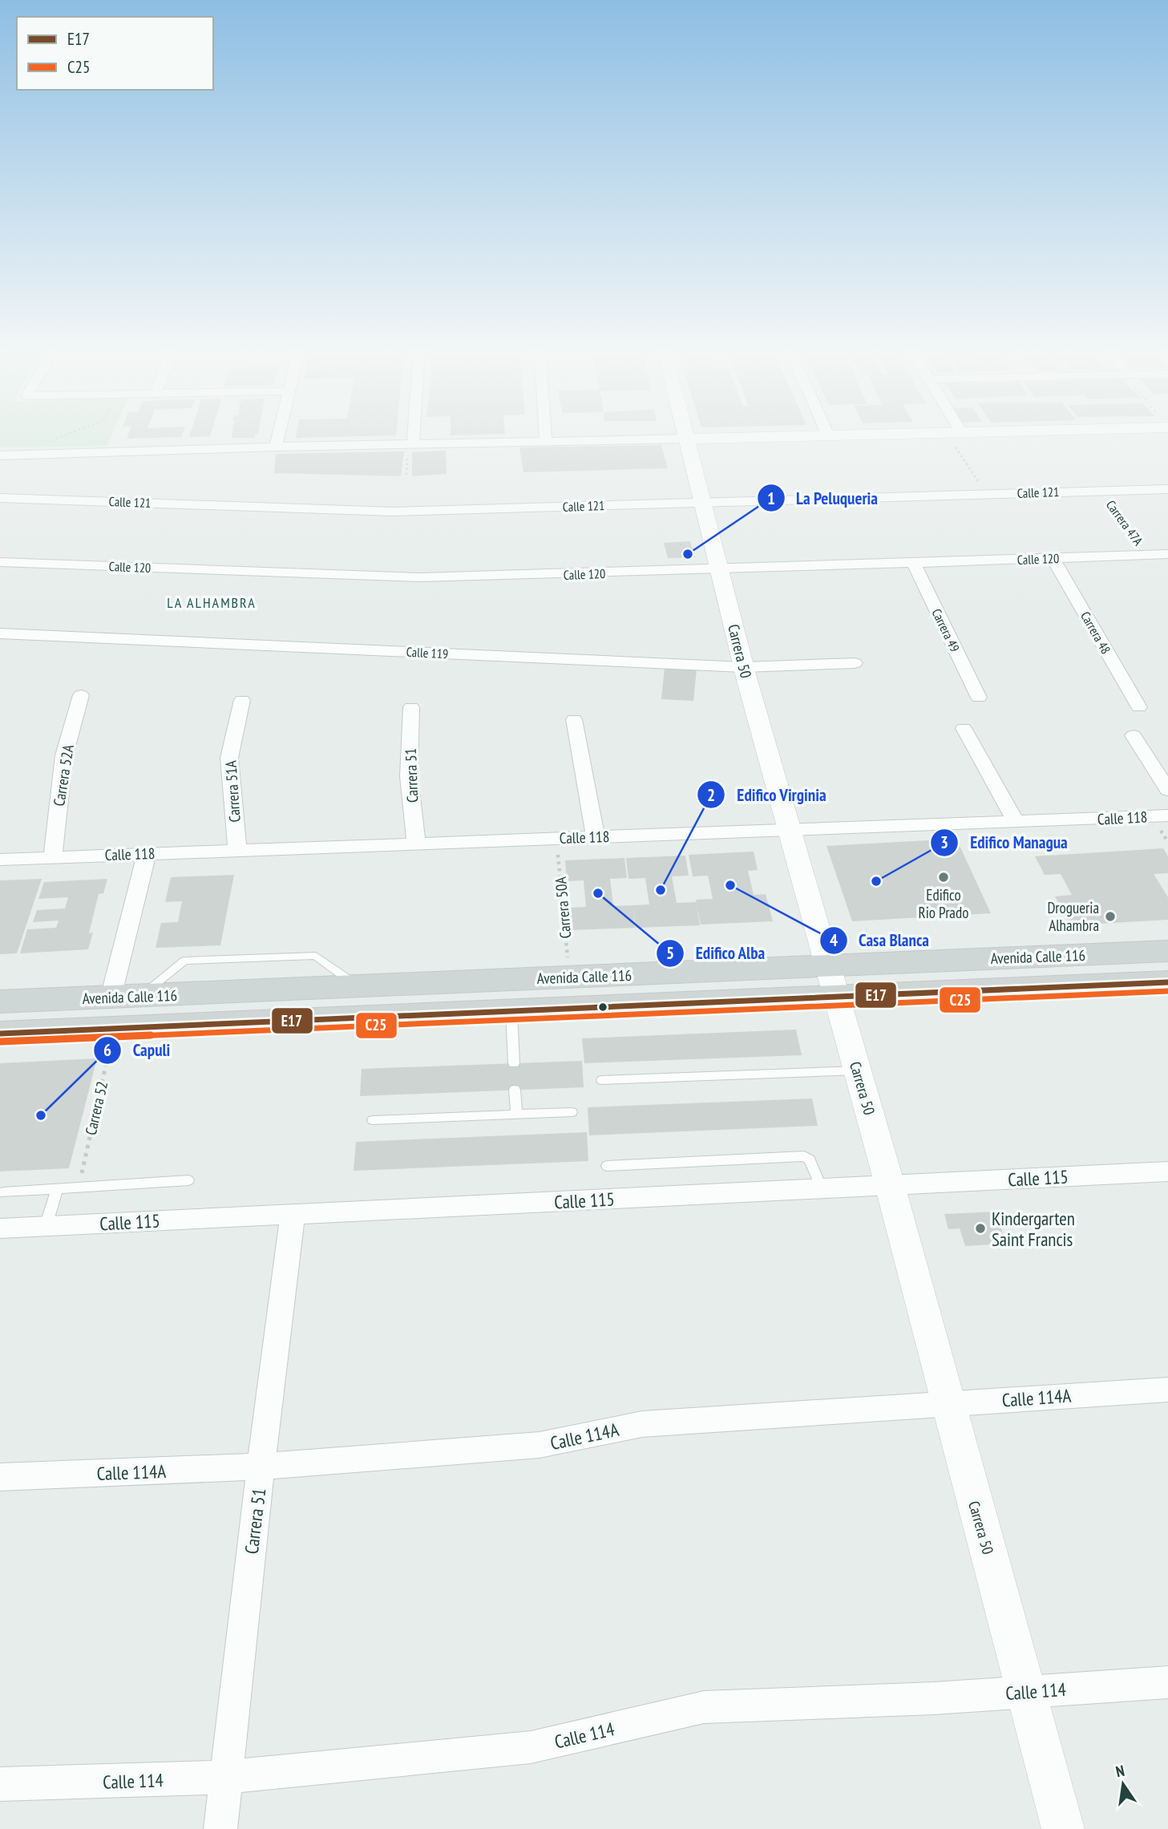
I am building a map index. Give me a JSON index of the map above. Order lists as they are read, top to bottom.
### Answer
{
  "streets": {
    "main road": ["Avenida Calle 116"],
    "street": [
      "Calle 121",
      "Calle 120",
      "Carrera 49",
      "Carrera 48",
      "Carrera 50",
      "Calle 119",
      "Carrera 52A",
      "Carrera 51",
      "Carrera 51A",
      "Calle 118",
      "Calle 115",
      "Calle 114A",
      "Calle 114"
    ],
    "path": ["Carrera 47A", "Carrera 50A", "Carrera 52"]
  },
  "crossings": [
    ["Calle 121", "Carrera 47A"],
    ["Calle 121", "Carrera 50"],
    ["Carrera 47A", "Calle 120"],
    ["Calle 120", "Carrera 49"],
    ["Calle 120", "Carrera 48"],
    ["Calle 120", "Carrera 50"],
    ["Carrera 50", "Calle 119"],
    ["Carrera 50", "Calle 118"],
    ["Carrera 50", "Avenida Calle 116"],
    ["Carrera 50", "Calle 115"],
    ["Carrera 50", "Calle 114A"],
    ["Carrera 50", "Calle 114"],
    ["Carrera 52A", "Calle 118"],
    ["Carrera 51", "Calle 118"],
    ["Carrera 51", "Calle 115"],
    ["Carrera 51", "Calle 114A"],
    ["Carrera 51", "Calle 114"],
    ["Carrera 51A", "Calle 118"],
    ["Calle 118", "Carrera 50A"],
    ["Carrera 50A", "Avenida Calle 116"],
    ["Avenida Calle 116", "Carrera 52"]
  ],
  "districts": ["LA ALHAMBRA"],
  "places": [
    "La Peluqueria",
    "Edifico Rio Prado",
    "Edifico Managua",
    "Casa Blanca",
    "Edifico Virginia",
    "Edifico Alba",
    "Drogueria Alhambra",
    "Capuli",
    "Kindergarten Saint Francis"
  ],
  "lines": ["transit line E17", "transit line C25"],
  "legend": ["E17", "C25"],
  "north": "top"
}
